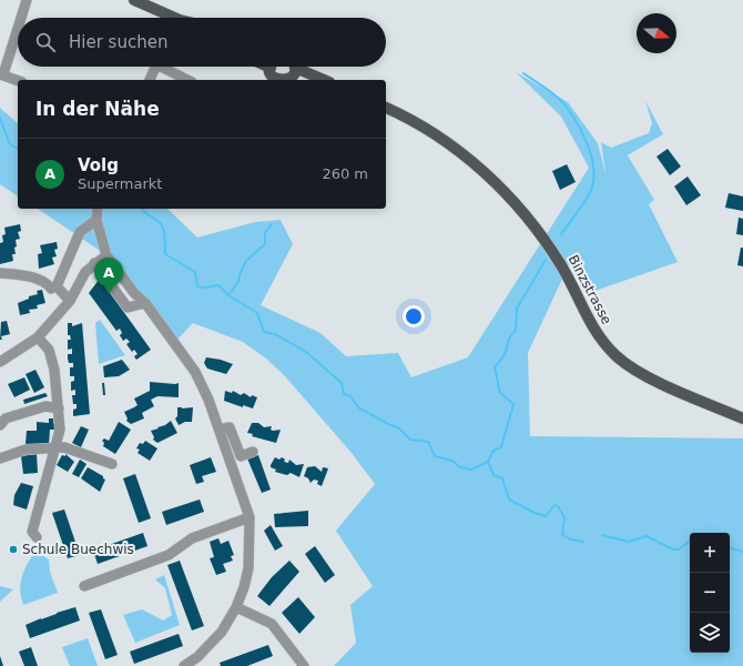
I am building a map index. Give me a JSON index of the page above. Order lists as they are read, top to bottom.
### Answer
{
  "streets": {
    "main road": ["Binzstrasse"]
  },
  "places": ["Schule Buechwis"],
  "north": "right",
  "page": {
    "search": "Hier suchen",
    "heading": "In der Nähe",
    "list": [
      {
        "mark": "A",
        "name": "Volg",
        "note": "Supermarkt",
        "value": "260 m"
      }
    ],
    "pins": "A",
    "map_buttons": ["+", "−"]
  }
}
